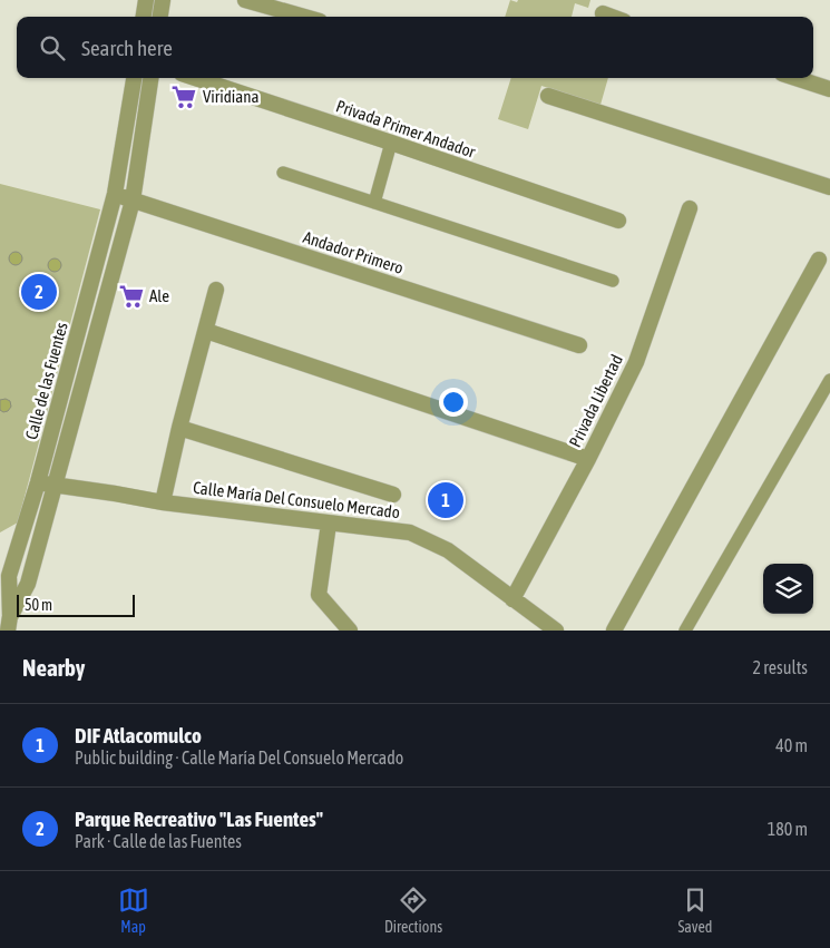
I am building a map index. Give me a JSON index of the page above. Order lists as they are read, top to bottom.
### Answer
{
  "streets": {
    "street": [
      "Privada Primer Andador",
      "Andador Primero",
      "Calle de las Fuentes",
      "Privada Libertad",
      "Calle María Del Consuelo Mercado"
    ]
  },
  "crossings": [
    ["Andador Primero", "Calle de las Fuentes"],
    ["Calle de las Fuentes", "Calle María Del Consuelo Mercado"],
    ["Privada Libertad", "Calle María Del Consuelo Mercado"]
  ],
  "places": {
    "supermarket": ["Viridiana", "Ale"]
  },
  "scale_bar": "50 m",
  "page": {
    "search": "Search here",
    "pins": ["2", "1"],
    "scale": "50 m",
    "heading": ["Nearby", "2 results"],
    "list": [
      {
        "mark": "1",
        "name": "DIF Atlacomulco",
        "note": "Public building · Calle María Del Consuelo Mercado",
        "value": "40 m"
      },
      {
        "mark": "2",
        "name": "Parque Recreativo \"Las Fuentes\"",
        "note": "Park · Calle de las Fuentes",
        "value": "180 m"
      }
    ],
    "nav": ["Map", "Directions", "Saved"]
  }
}
